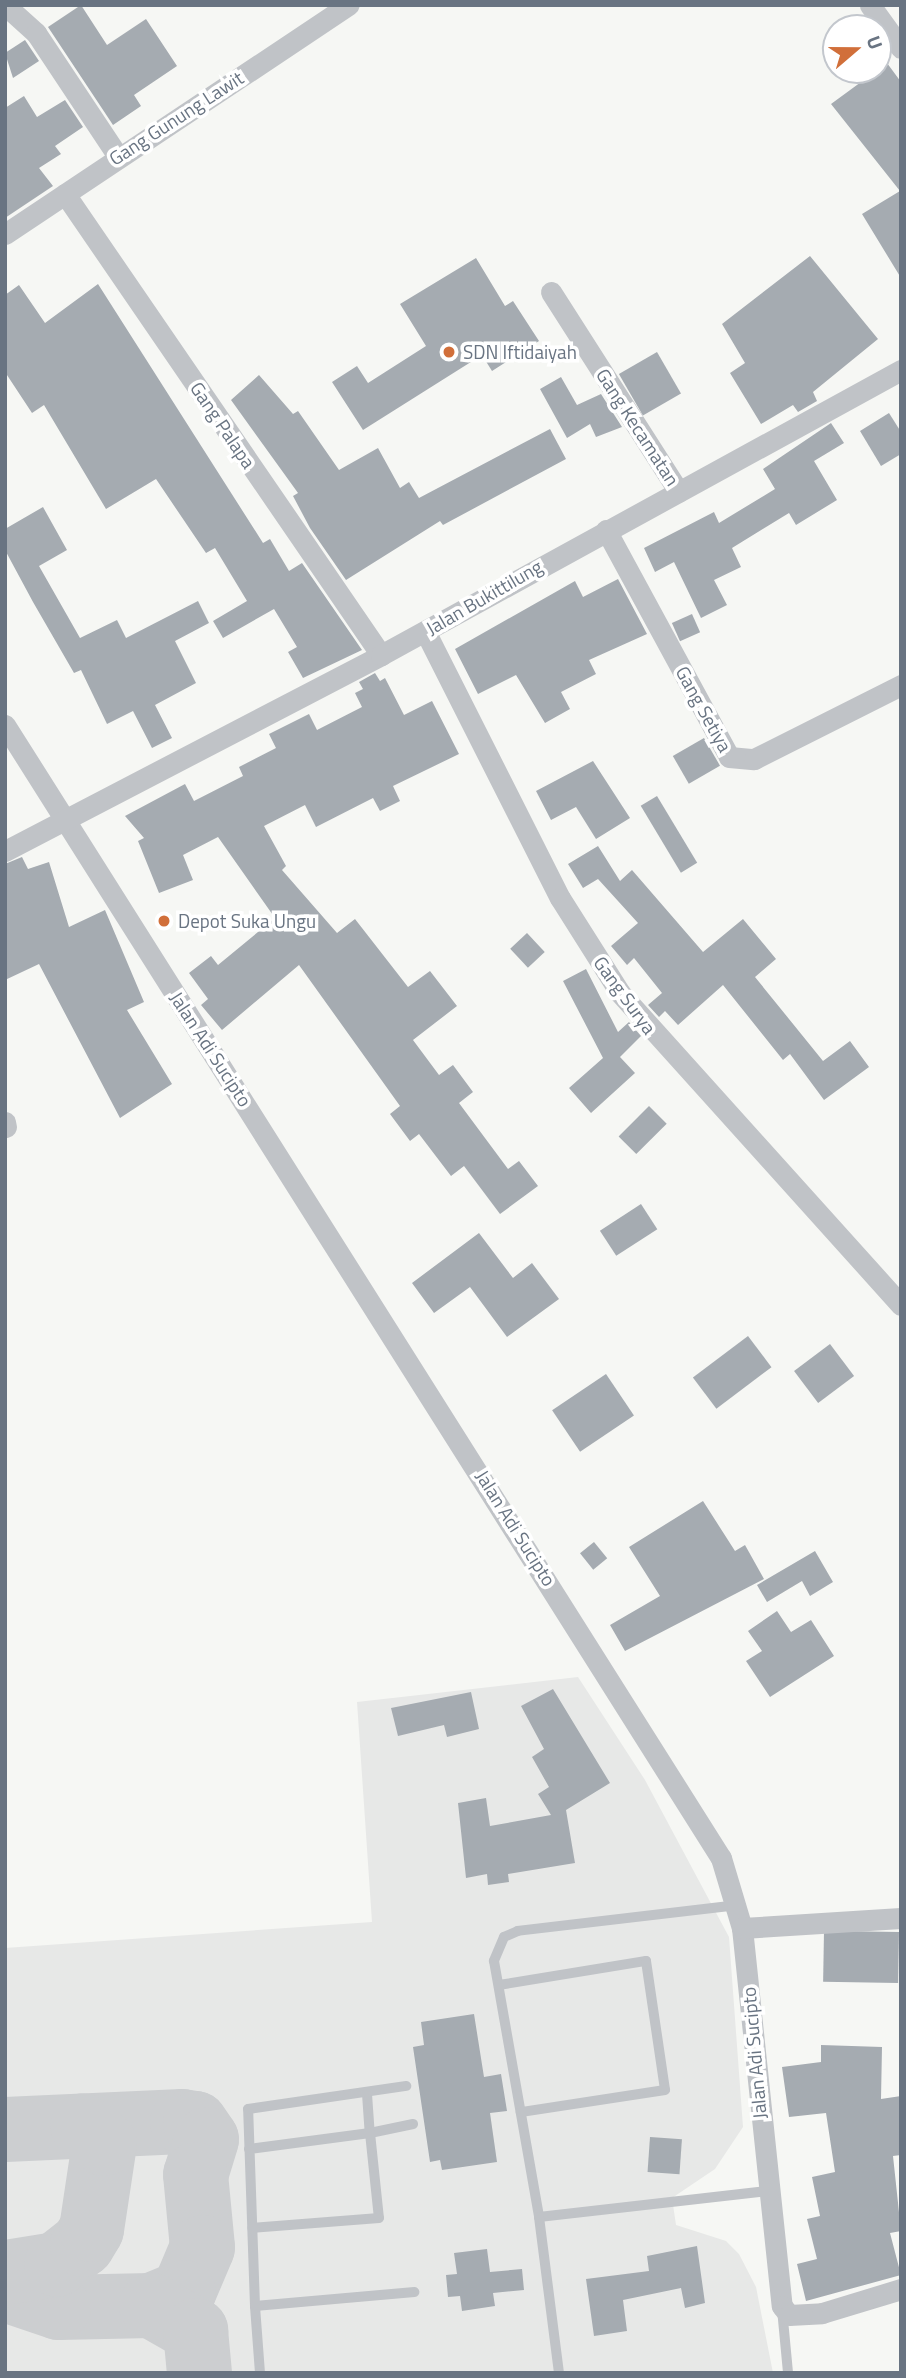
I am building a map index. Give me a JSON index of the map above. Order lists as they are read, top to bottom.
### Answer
{
  "streets": {
    "street": [
      "Gang Gunung Lawit",
      "Gang Palapa",
      "Gang Kecamatan",
      "Jalan Bukittilung",
      "Gang Setiya",
      "Gang Surya",
      "Jalan Adi Sucipto"
    ]
  },
  "crossings": [
    ["Gang Gunung Lawit", "Gang Palapa"],
    ["Gang Palapa", "Jalan Bukittilung"],
    ["Gang Kecamatan", "Jalan Bukittilung"],
    ["Jalan Bukittilung", "Gang Setiya"],
    ["Jalan Bukittilung", "Gang Surya"],
    ["Jalan Bukittilung", "Jalan Adi Sucipto"]
  ],
  "places": ["SDN Iftidaiyah", "Depot Suka Ungu"],
  "north": "right"
}
